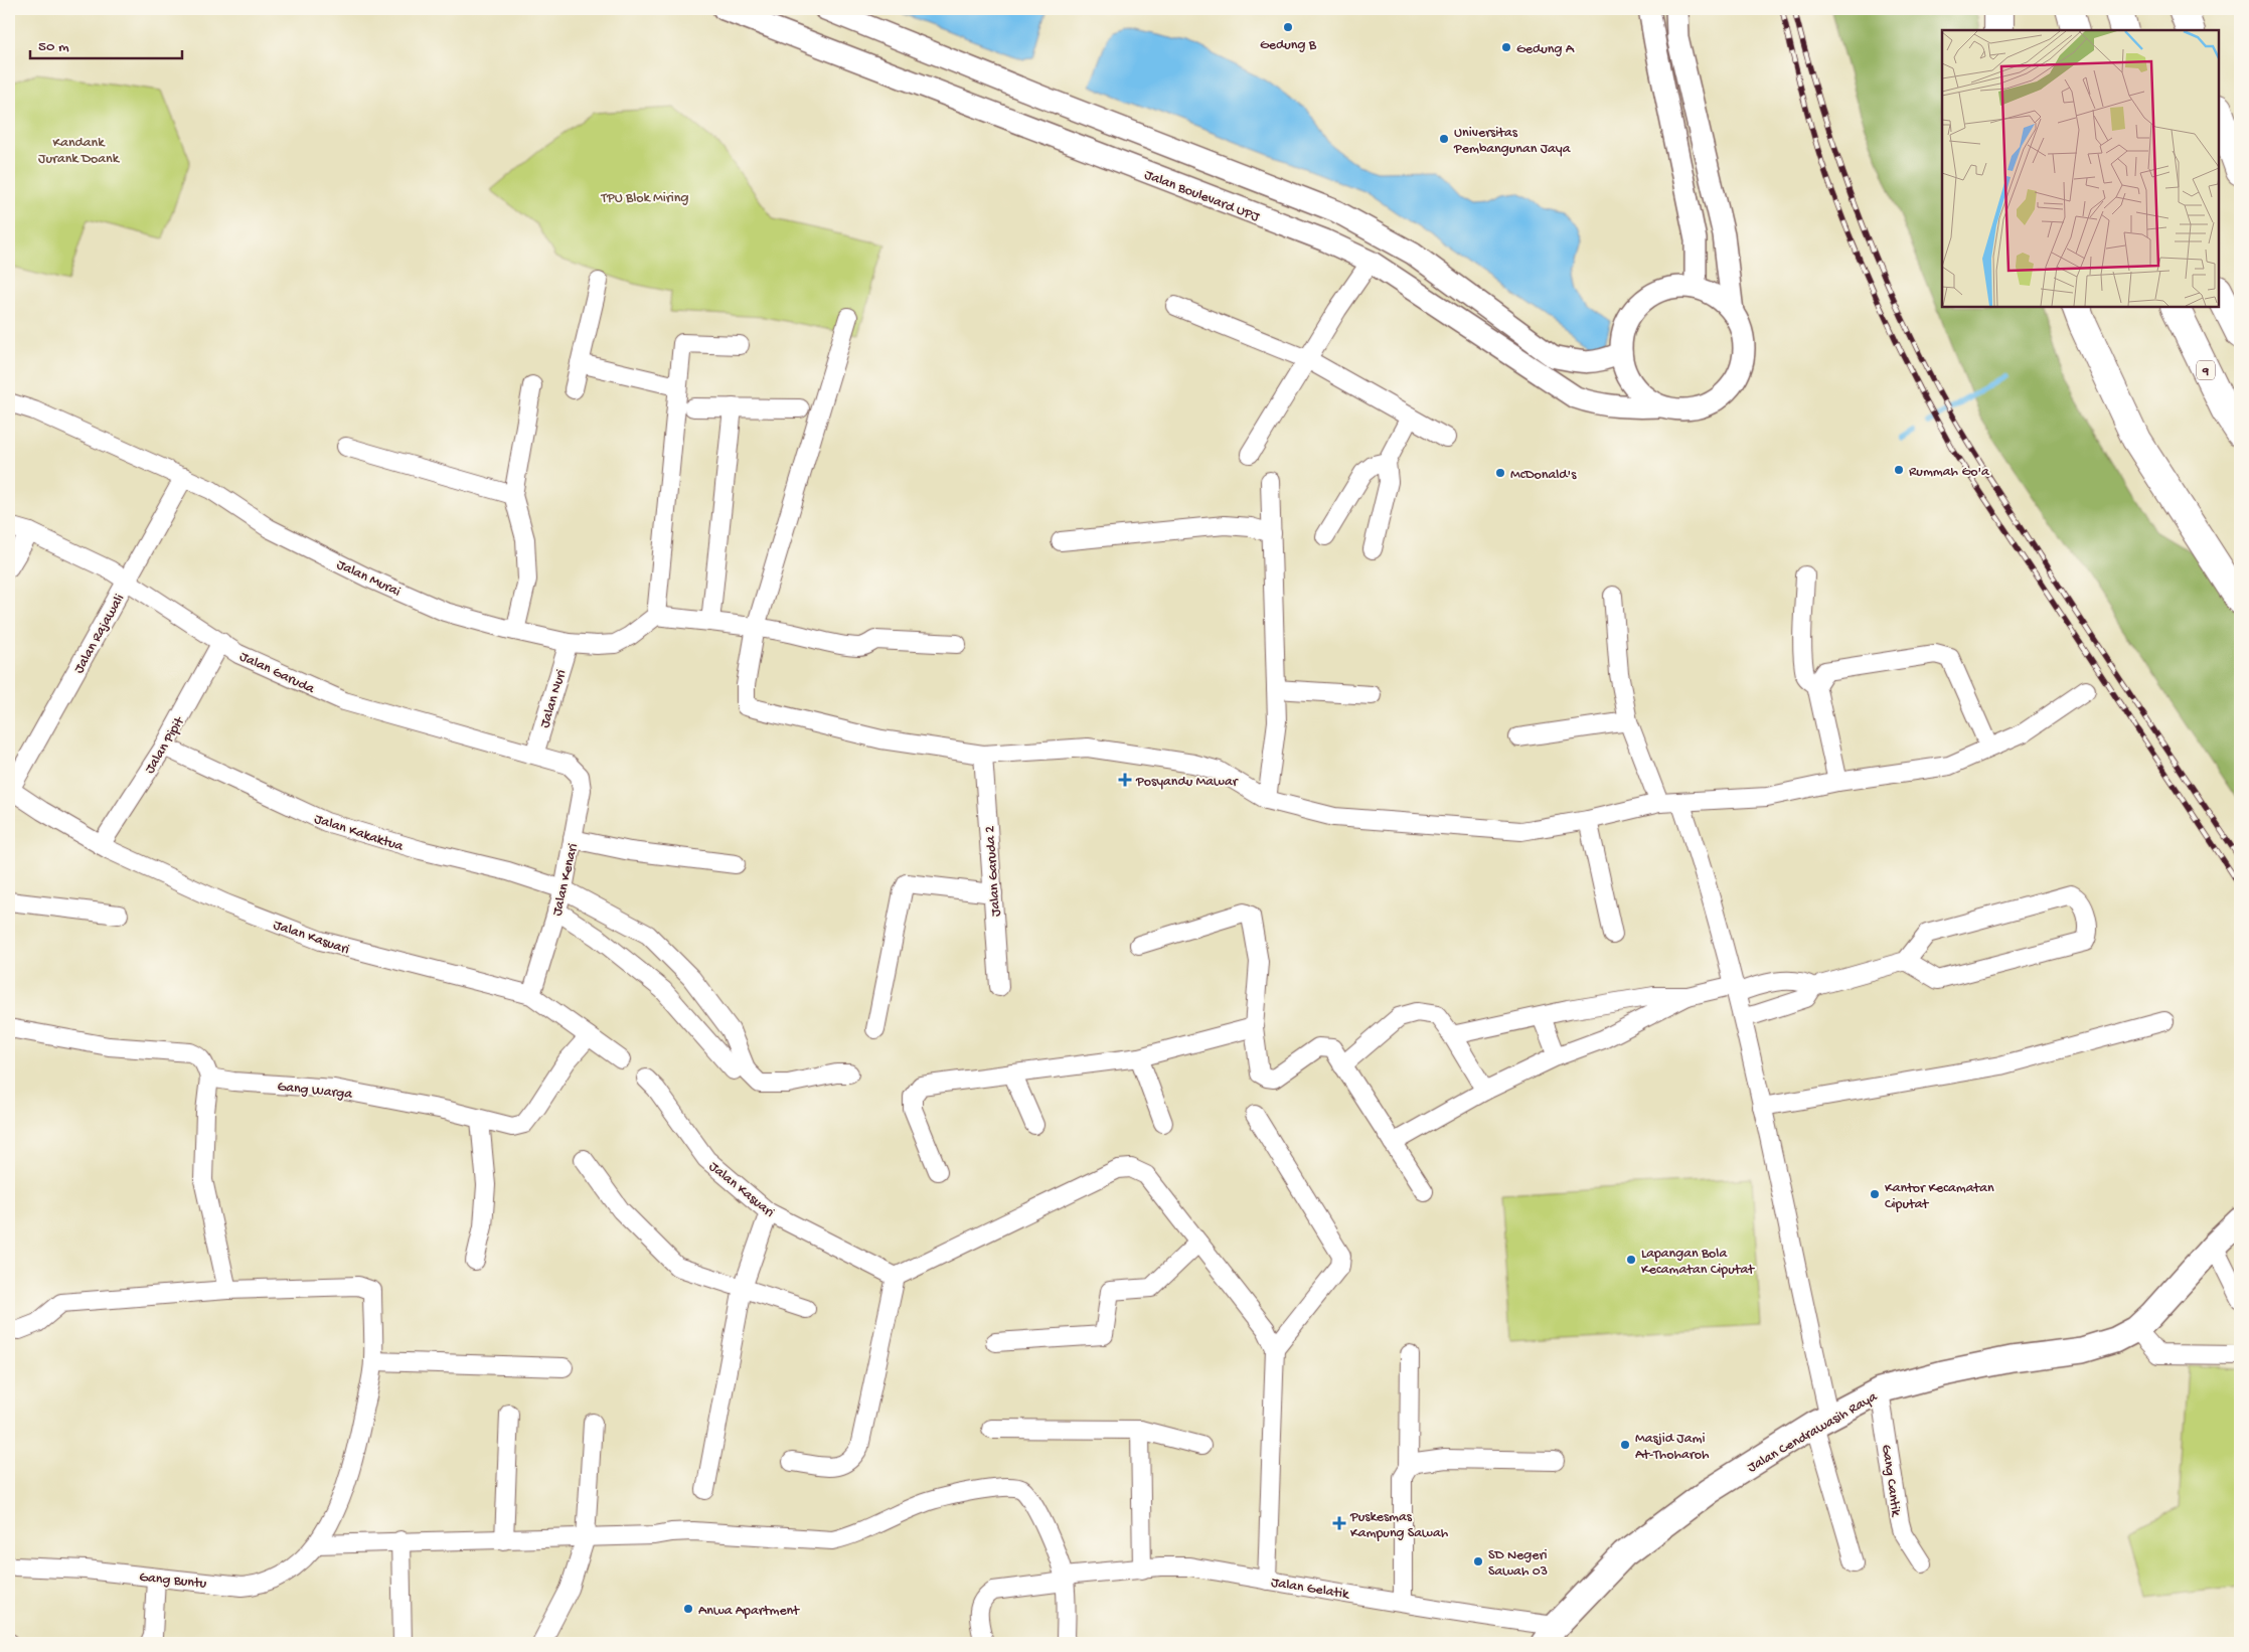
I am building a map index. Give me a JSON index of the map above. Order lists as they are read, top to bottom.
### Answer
{
  "streets": {
    "highway": ["9"],
    "main road": ["Jalan Cendrawasih Raya"],
    "street": [
      "Jalan Boulevard UPJ",
      "Jalan Murai",
      "Jalan Rajawali",
      "Jalan Garuda",
      "Jalan Nuri",
      "Jalan Pipit",
      "Jalan Kakaktua",
      "Jalan Garuda 2",
      "Jalan Kenari",
      "Jalan Kasuari",
      "Gang Warga",
      "Gang Cantik",
      "Gang Buntu",
      "Jalan Gelatik"
    ]
  },
  "crossings": [
    ["Jalan Murai", "Jalan Rajawali"],
    ["Jalan Murai", "Jalan Nuri"],
    ["Jalan Rajawali", "Jalan Garuda"],
    ["Jalan Rajawali", "Jalan Kasuari"],
    ["Jalan Garuda", "Jalan Nuri"],
    ["Jalan Garuda", "Jalan Pipit"],
    ["Jalan Garuda", "Jalan Kenari"],
    ["Jalan Pipit", "Jalan Kakaktua"],
    ["Jalan Pipit", "Jalan Kasuari"],
    ["Jalan Kakaktua", "Jalan Kenari"],
    ["Jalan Kenari", "Jalan Kasuari"],
    ["Jalan Kasuari", "Gang Warga"],
    ["Jalan Cendrawasih Raya", "Gang Cantik"],
    ["Jalan Cendrawasih Raya", "Jalan Gelatik"]
  ],
  "parks": ["Kandank Jurank Doank", "TPU Blok Miring"],
  "places": {
    "other": [
      "Gedung B",
      "Gedung A",
      "Universitas Pembangunan Jaya",
      "Rummah Go'a",
      "McDonald's",
      "Kantor Kecamatan Ciputat",
      "Lapangan Bola Kecamatan Ciputat",
      "Masjid Jami At-Thoharoh",
      "SD Negeri Sawah 03",
      "Anwa Apartment"
    ],
    "health": ["Posyandu Mawar", "Puskesmas Kampung Sawah"]
  },
  "scale_bar": "50 m"
}
